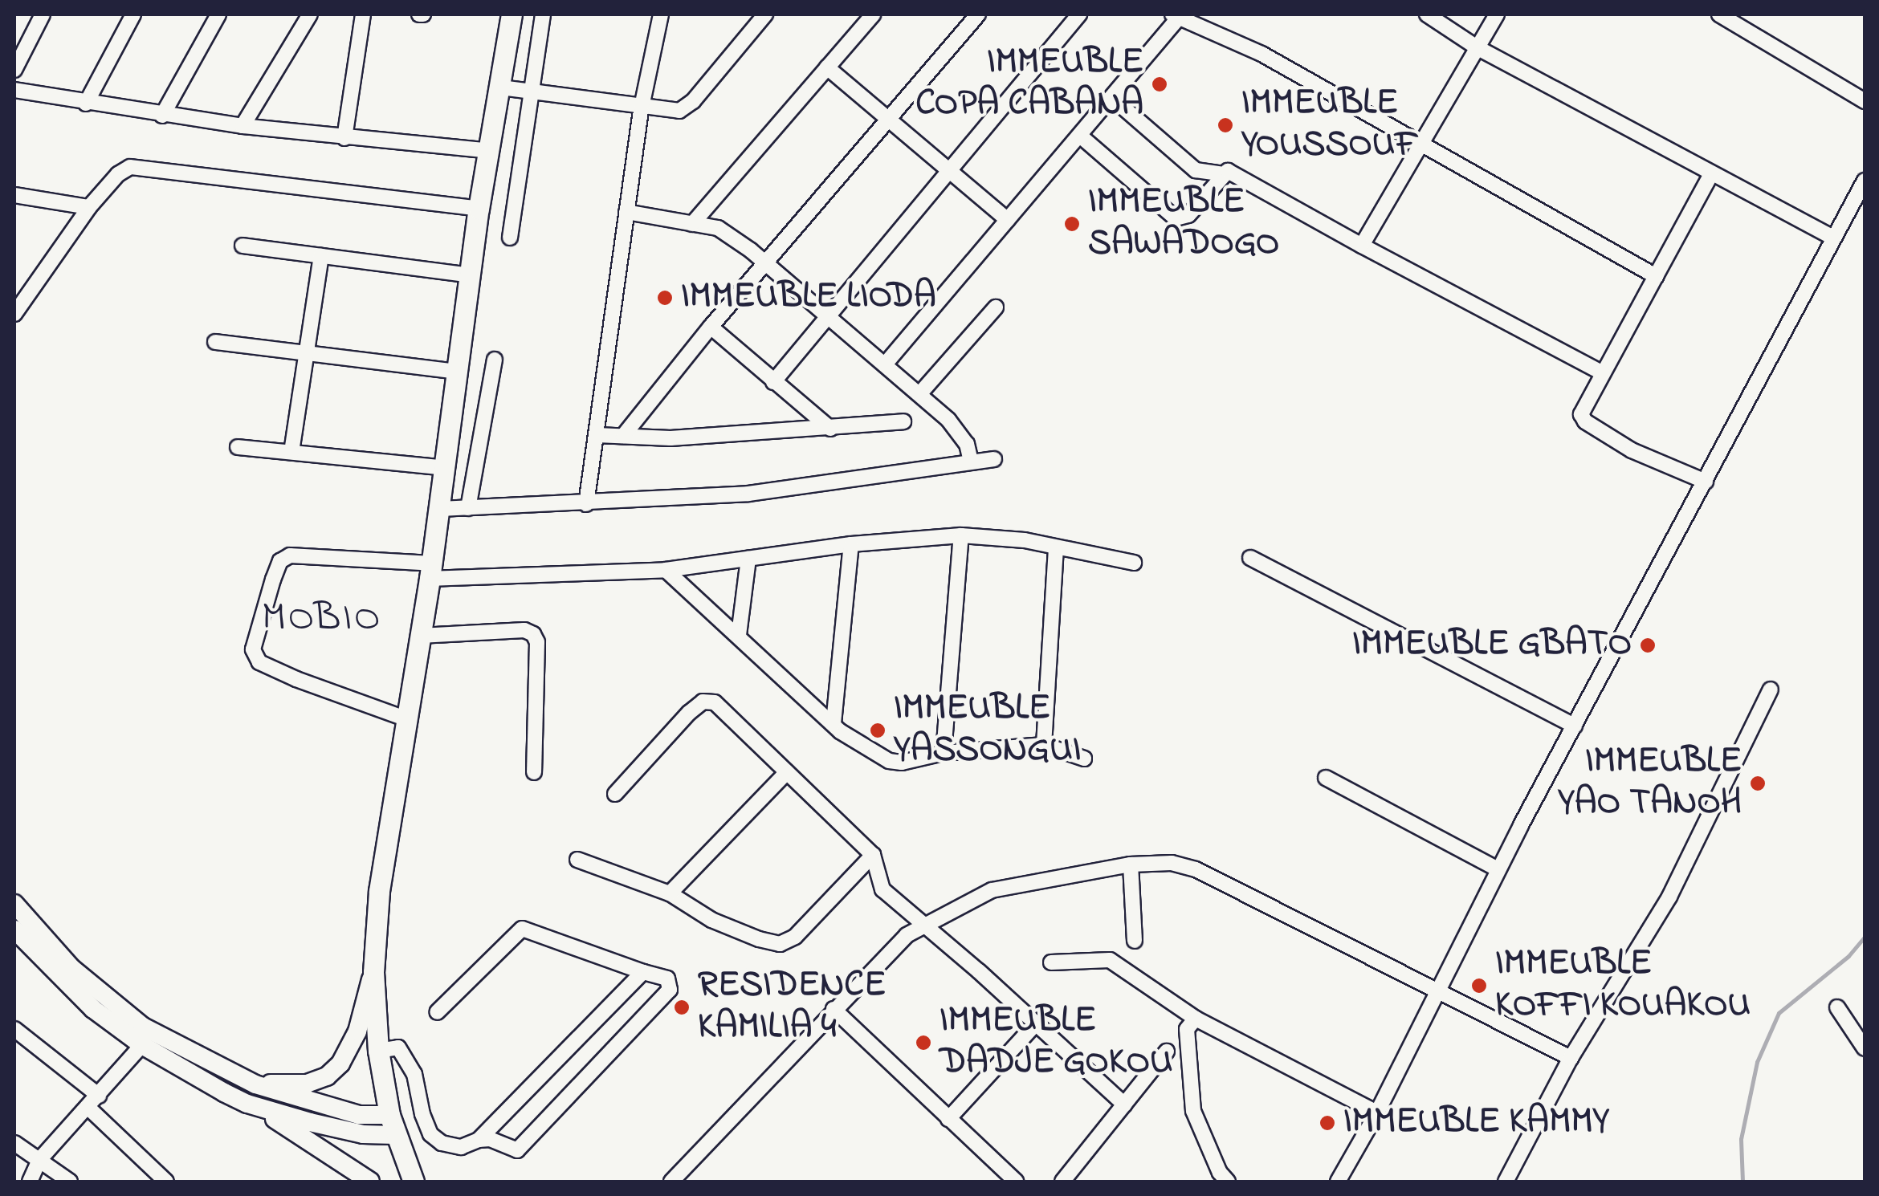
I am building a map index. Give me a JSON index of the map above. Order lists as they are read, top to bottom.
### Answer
{
  "districts": ["MOBIO"],
  "places": [
    "IMMEUBLE COPA CABANA",
    "IMMEUBLE YOUSSOUF",
    "IMMEUBLE SAWADOGO",
    "IMMEUBLE LIODA",
    "IMMEUBLE GBATO",
    "IMMEUBLE YASSONGUI",
    "IMMEUBLE YAO TANOH",
    "IMMEUBLE KOFFI KOUAKOU",
    "RESIDENCE KAMILIA 4",
    "IMMEUBLE DADJE GOKOU",
    "IMMEUBLE KAMMY"
  ]
}
